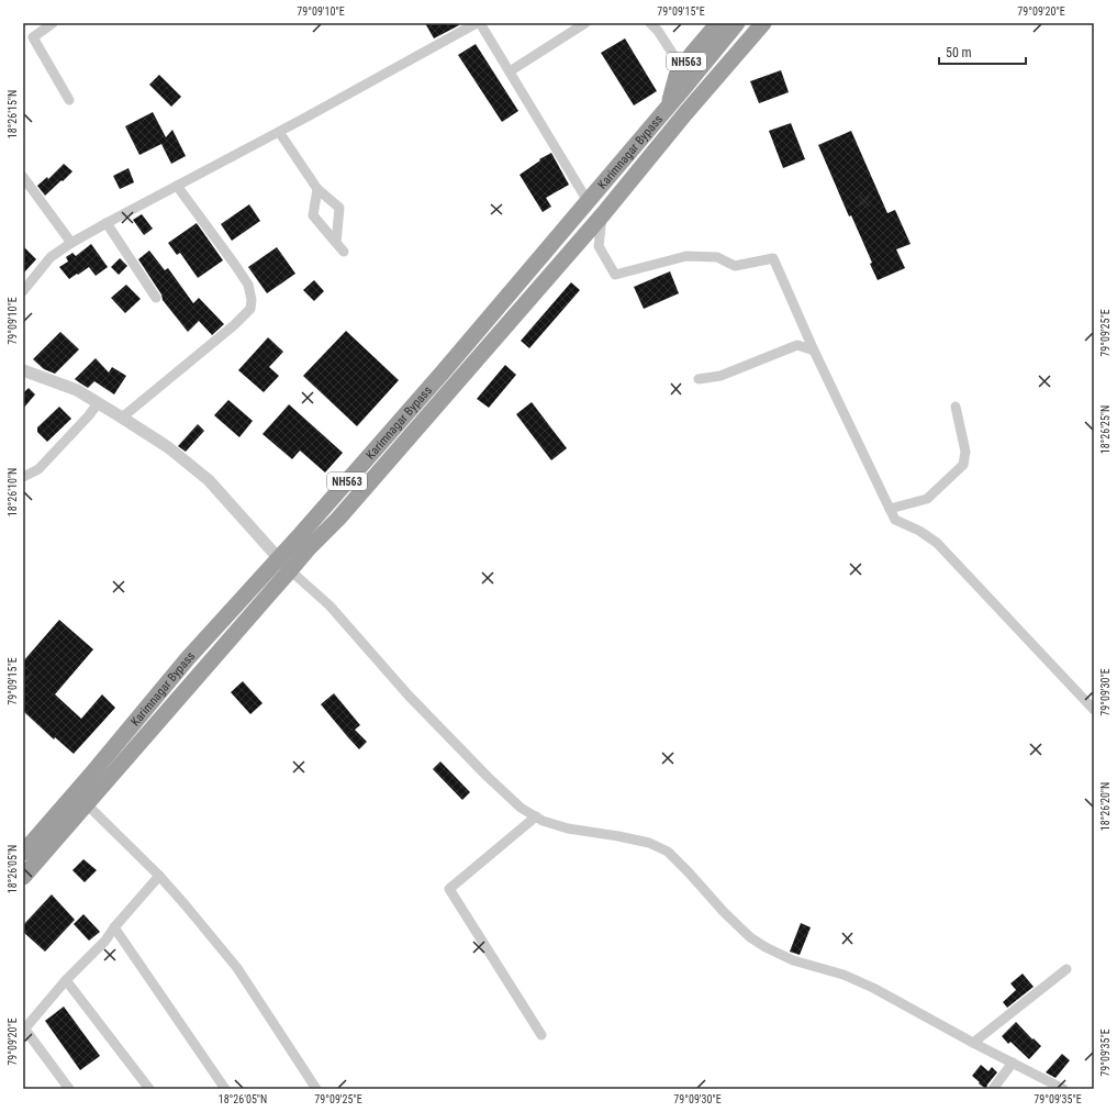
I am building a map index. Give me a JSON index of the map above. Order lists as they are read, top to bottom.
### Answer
{
  "streets": {
    "highway": ["NH563", "Karimnagar Bypass"]
  },
  "crossings": [
    ["NH563", "Karimnagar Bypass"]
  ],
  "scale_bar": "50 m",
  "coordinates": [
    "79°09'10\"E",
    "79°09'15\"E",
    "79°09'20\"E",
    "18°26'15\"N",
    "79°09'25\"E",
    "18°26'25\"N",
    "18°26'10\"N",
    "79°09'30\"E",
    "18°26'20\"N",
    "18°26'05\"N",
    "79°09'35\"E"
  ]
}
